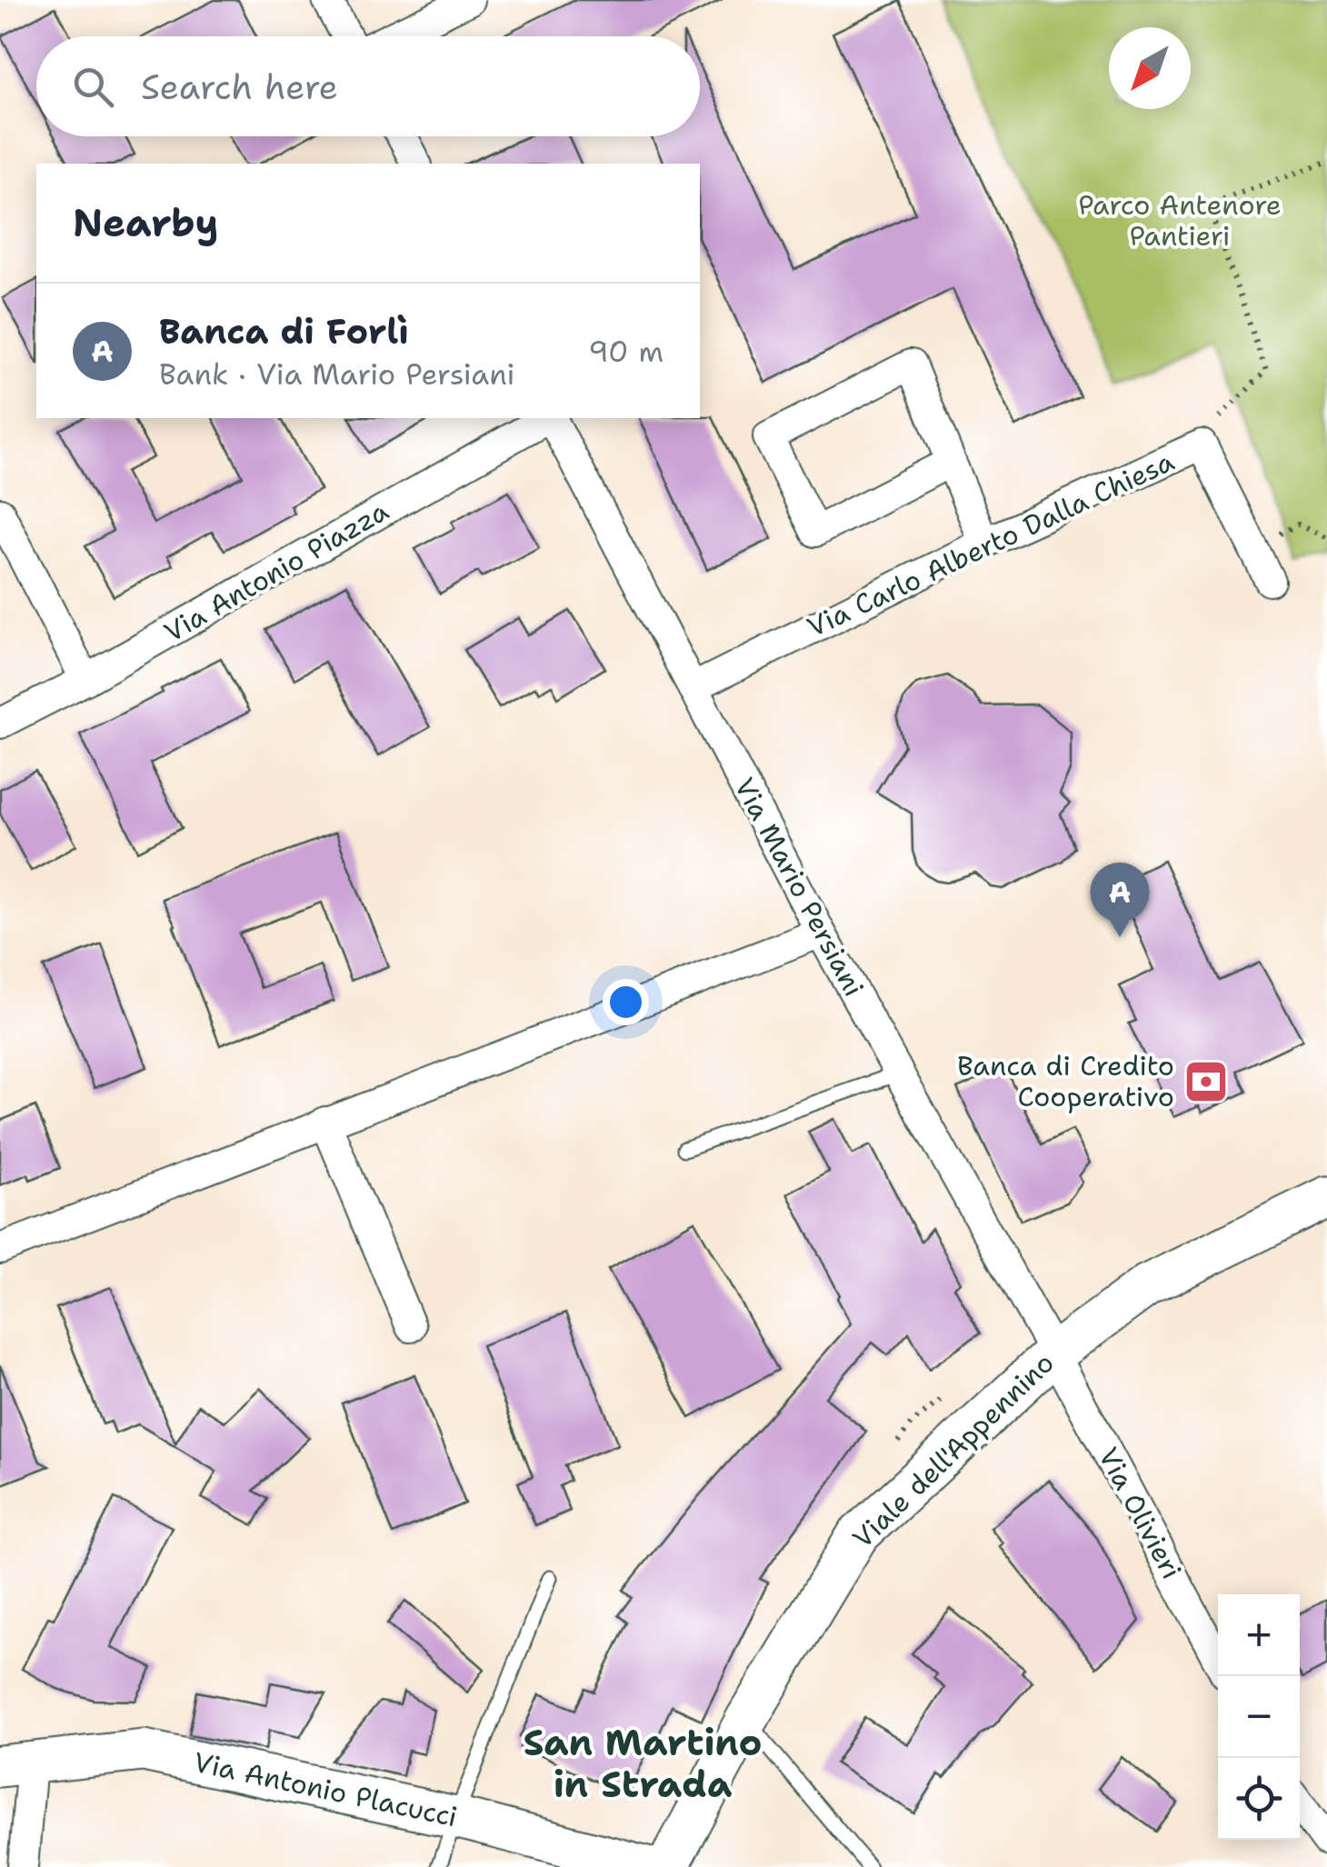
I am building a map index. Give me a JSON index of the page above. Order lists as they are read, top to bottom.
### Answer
{
  "streets": {
    "main road": ["Viale dell'Appennino", "Via Antonio Placucci"],
    "street": [
      "Via Carlo Alberto Dalla Chiesa",
      "Via Antonio Piazza",
      "Via Mario Persiani",
      "Via Olivieri"
    ]
  },
  "crossings": [
    ["Via Carlo Alberto Dalla Chiesa", "Via Mario Persiani"],
    ["Via Mario Persiani", "Viale dell'Appennino"],
    ["Via Mario Persiani", "Via Olivieri"],
    ["Viale dell'Appennino", "Via Olivieri"]
  ],
  "districts": ["San Martino in Strada"],
  "parks": ["Parco Antenore Pantieri"],
  "places": {
    "bank": ["Banca di Credito Cooperativo"]
  },
  "north": "bottom left",
  "page": {
    "search": "Search here",
    "heading": "Nearby",
    "list": [
      {
        "mark": "A",
        "name": "Banca di Forlì",
        "note": "Bank · Via Mario Persiani",
        "value": "90 m"
      }
    ],
    "pins": "A",
    "map_buttons": ["+", "−"]
  }
}
